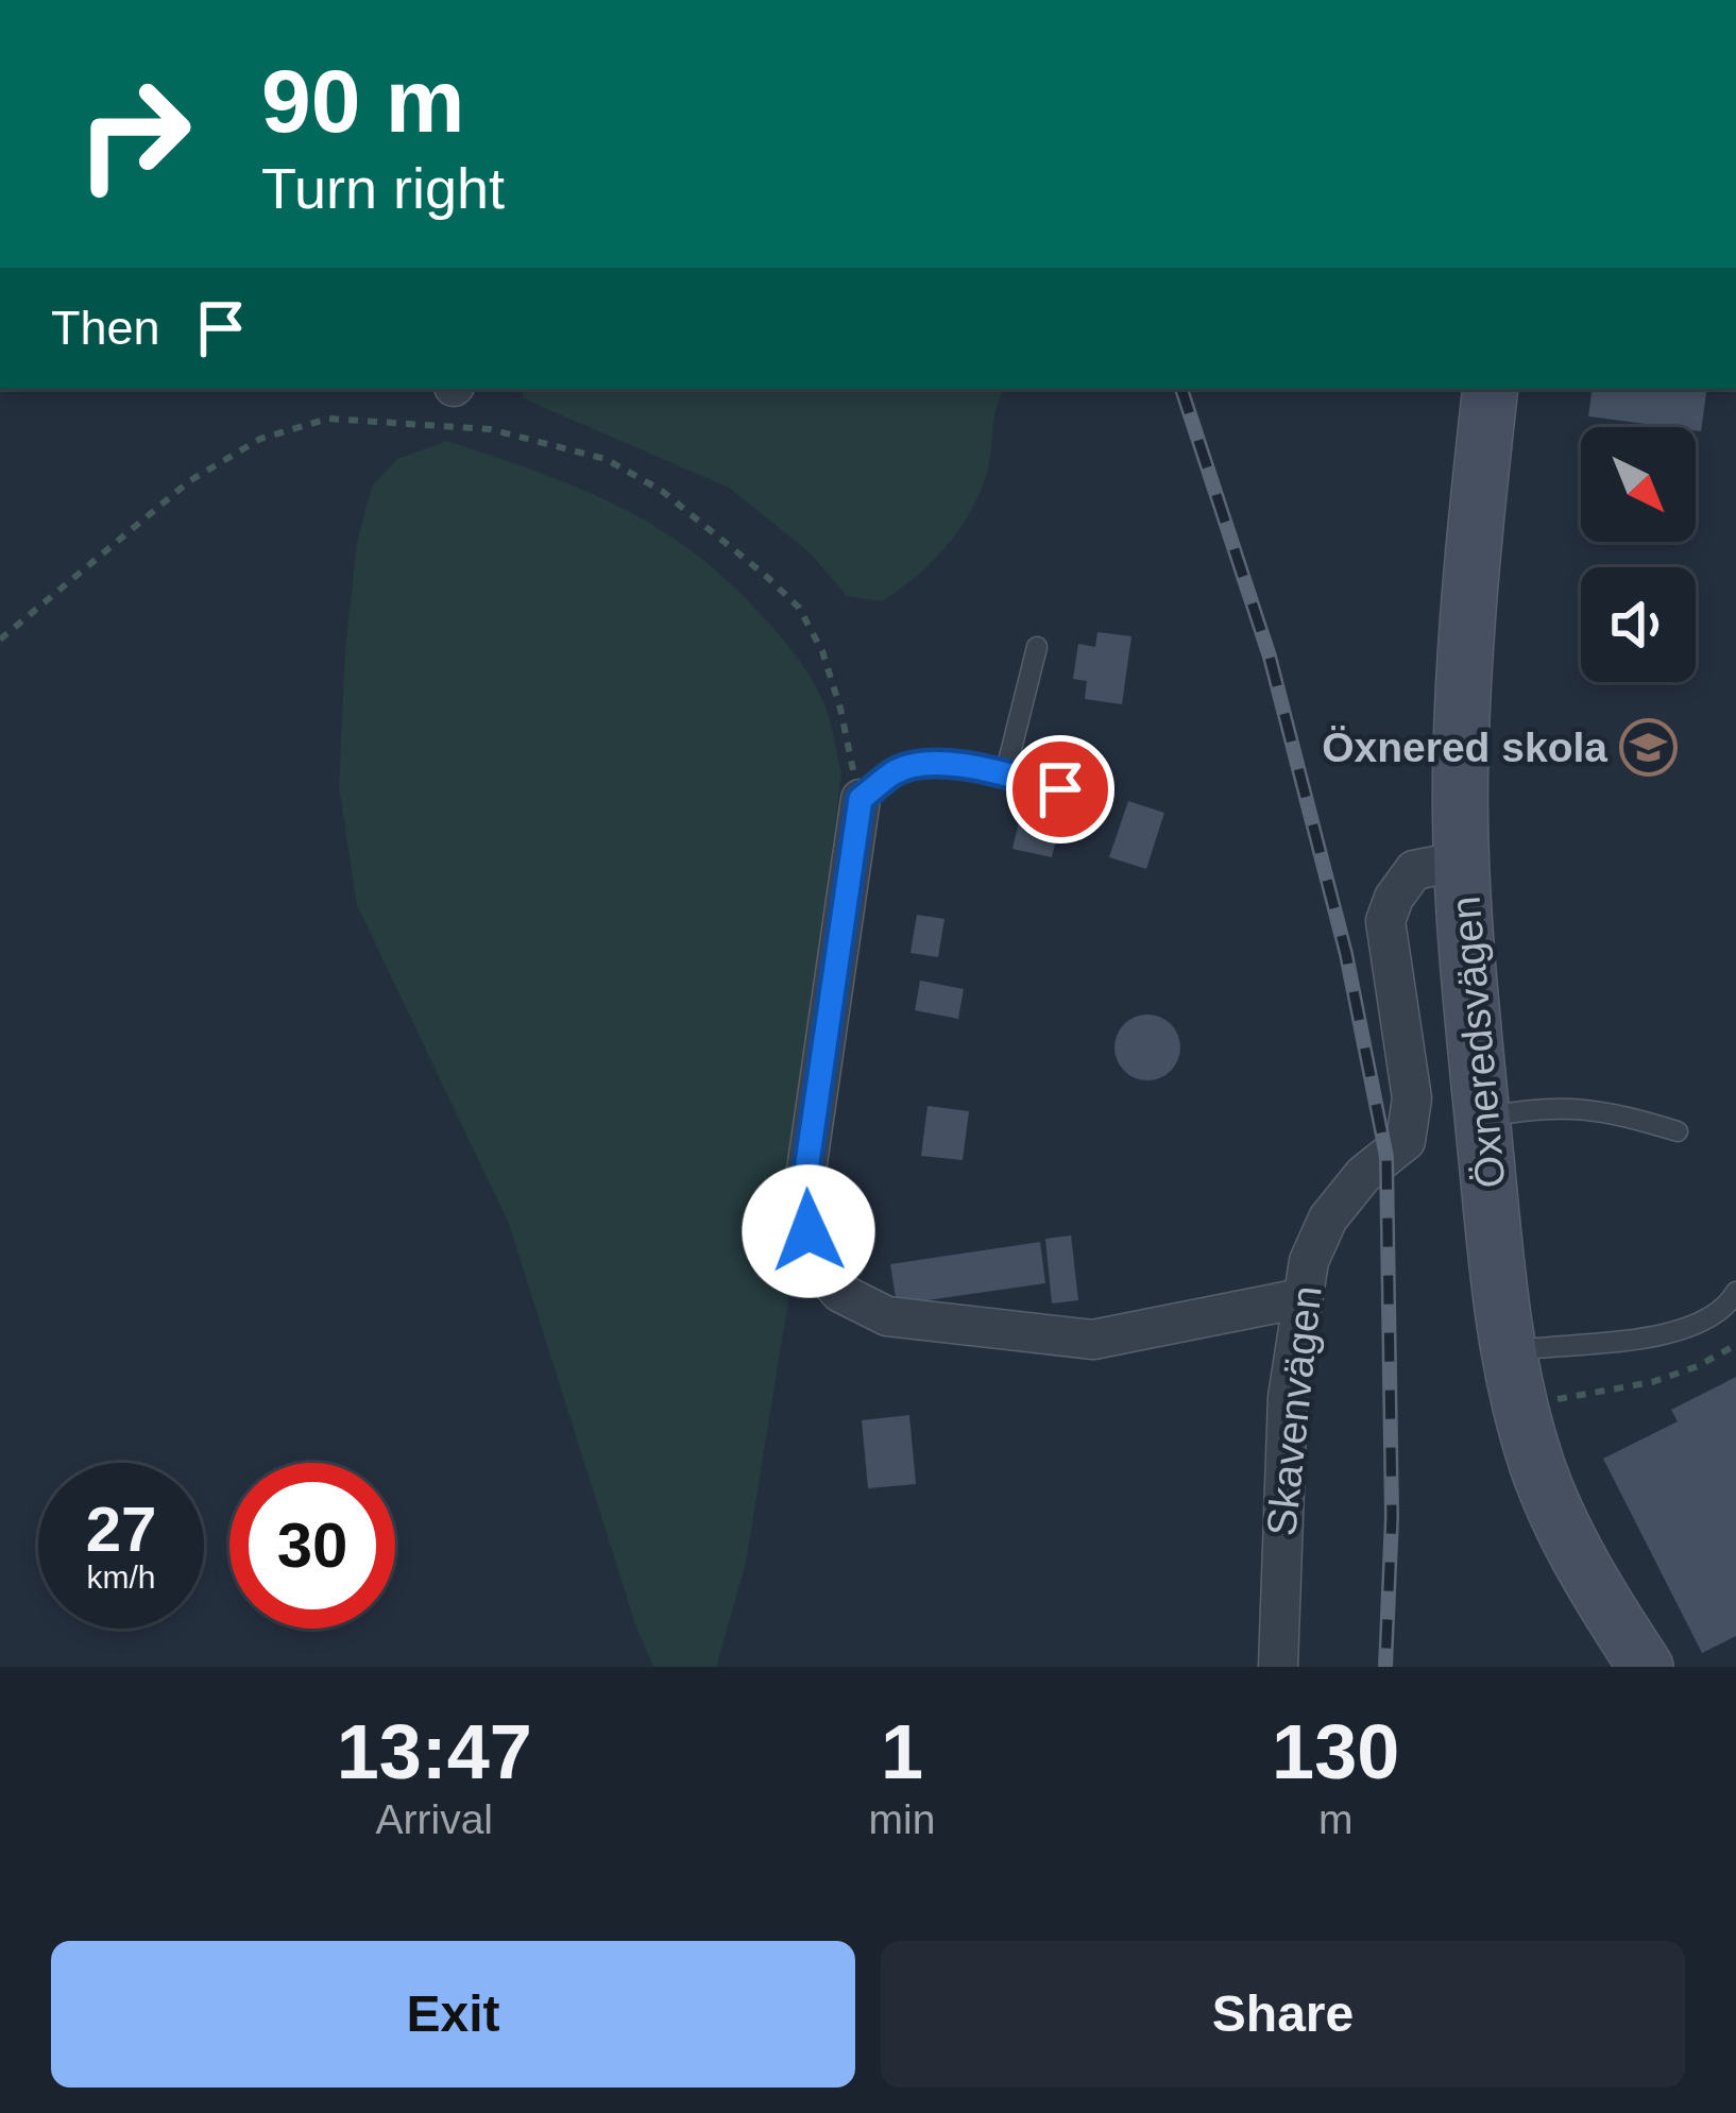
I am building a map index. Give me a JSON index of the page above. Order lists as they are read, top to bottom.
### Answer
{
  "streets": {
    "street": ["Öxneredsvägen", "Skavenvägen"]
  },
  "crossings": [
    ["Öxneredsvägen", "Skavenvägen"]
  ],
  "places": {
    "school or university": ["Öxnered skola"]
  },
  "north": "bottom right",
  "page": {
    "turn": ["90 m", "Turn right"],
    "then": "Then",
    "speed": "27 km/h",
    "limit": "30",
    "eta": [
      "13:47",
      "Arrival",
      "1",
      "min",
      "130",
      "m"
    ],
    "buttons": ["Exit", "Share"]
  }
}
